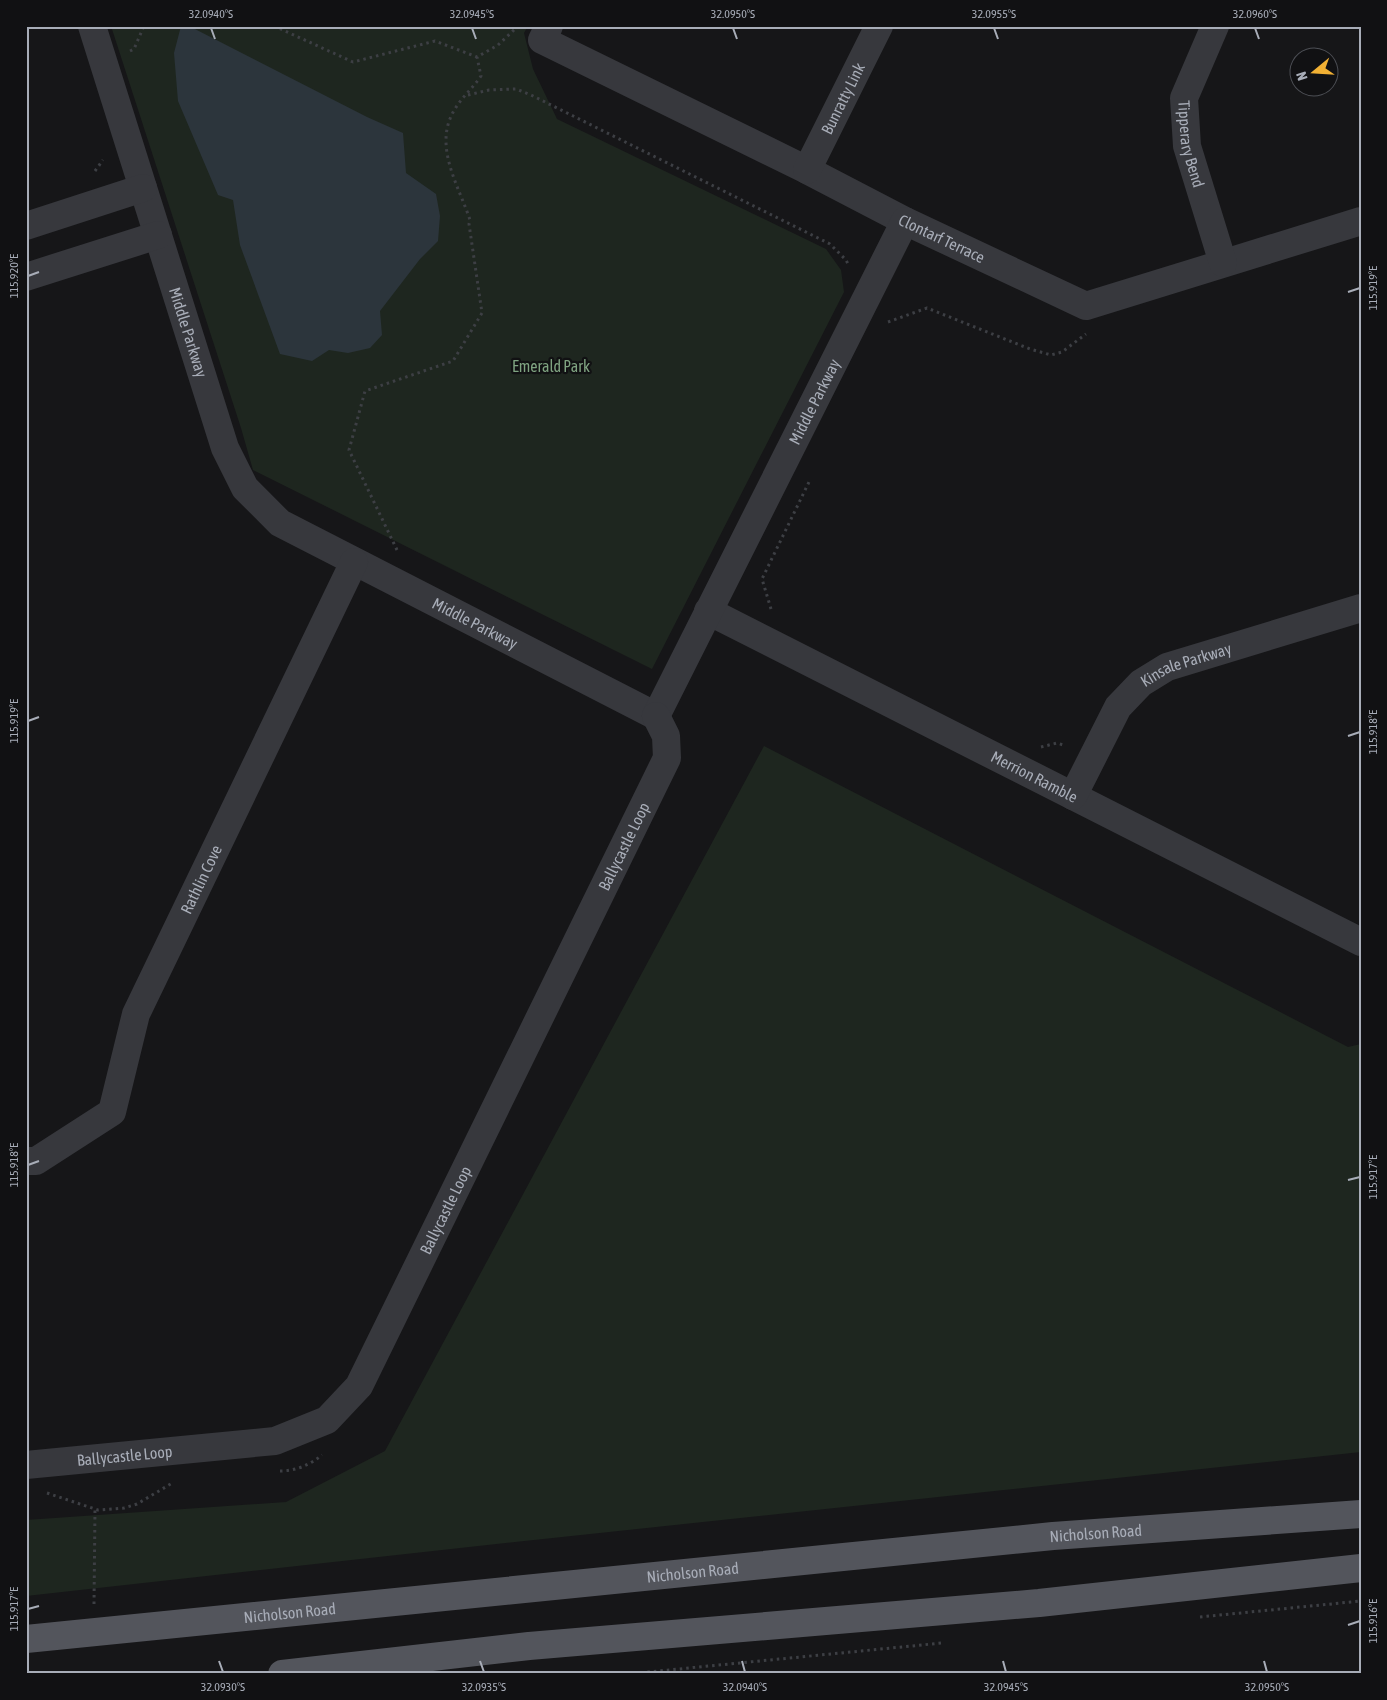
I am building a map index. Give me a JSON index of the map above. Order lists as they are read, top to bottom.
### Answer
{
  "streets": {
    "main road": ["Nicholson Road"],
    "street": [
      "Bunratty Link",
      "Tipperary Bend",
      "Clontarf Terrace",
      "Middle Parkway",
      "Kinsale Parkway",
      "Merrion Ramble",
      "Ballycastle Loop",
      "Rathlin Cove"
    ]
  },
  "crossings": [
    ["Bunratty Link", "Clontarf Terrace"],
    ["Tipperary Bend", "Clontarf Terrace"],
    ["Clontarf Terrace", "Middle Parkway"],
    ["Middle Parkway", "Merrion Ramble"],
    ["Middle Parkway", "Ballycastle Loop"],
    ["Middle Parkway", "Rathlin Cove"],
    ["Kinsale Parkway", "Merrion Ramble"]
  ],
  "parks": ["Emerald Park"],
  "north": "left",
  "coordinates": [
    "32.0940°S",
    "32.0945°S",
    "32.0950°S",
    "32.0955°S",
    "32.0960°S",
    "115.920°E",
    "115.919°E",
    "115.918°E",
    "115.917°E",
    "115.916°E",
    "32.0930°S",
    "32.0935°S"
  ]
}
